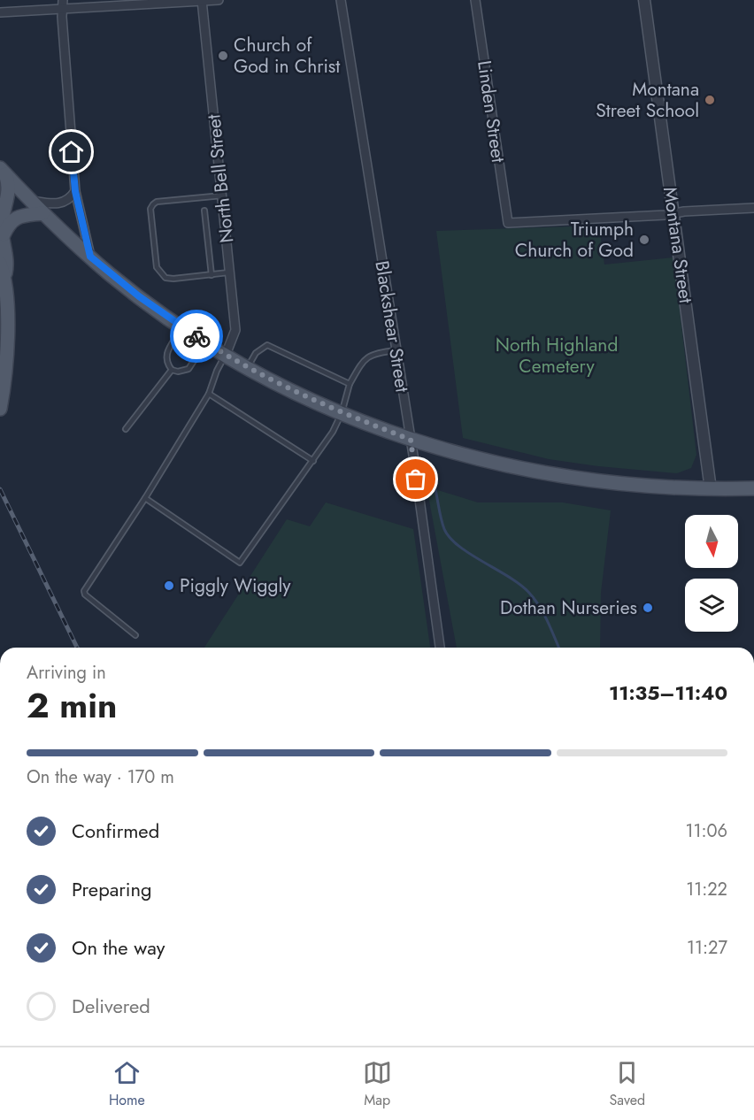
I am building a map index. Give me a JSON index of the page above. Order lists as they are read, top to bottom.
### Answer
{
  "streets": {
    "street": [
      "Linden Street",
      "North Bell Street",
      "Montana Street",
      "Blackshear Street"
    ]
  },
  "crossings": [
    ["Linden Street", "Montana Street"]
  ],
  "parks": ["North Highland Cemetery"],
  "places": [
    "Church of God in Christ",
    "Montana Street School",
    "Triumph Church of God",
    "Piggly Wiggly",
    "Dothan Nurseries"
  ],
  "north": "bottom",
  "page": {
    "heading": ["2 min", "Arriving in", "11:35–11:40"],
    "bar": "On the way · 170 m",
    "list": [
      ["Confirmed", "11:06"],
      ["Preparing", "11:22"],
      ["On the way", "11:27"],
      "Delivered"
    ],
    "tabs": ["Home", "Map", "Saved"]
  }
}
